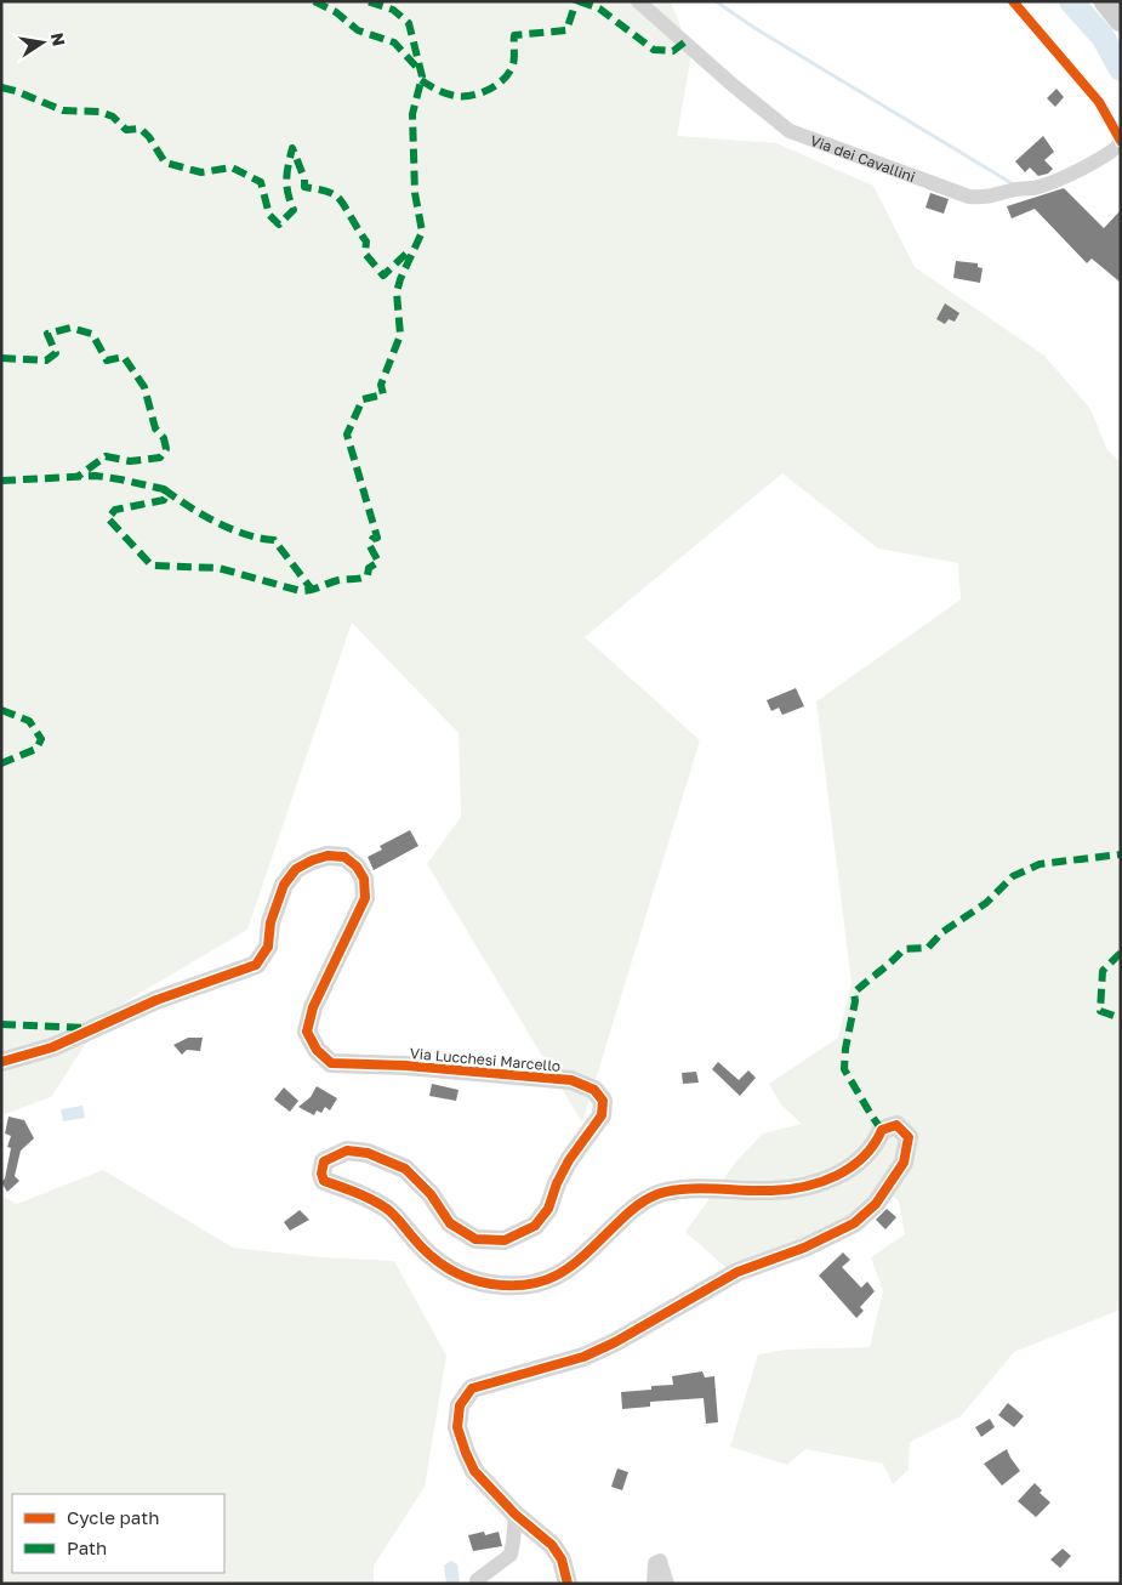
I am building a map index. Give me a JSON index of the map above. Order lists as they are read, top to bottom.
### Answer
{
  "streets": {
    "street": ["Via dei Cavallini", "Via Lucchesi Marcello"]
  },
  "legend": ["Cycle path", "Path"],
  "north": "right"
}
